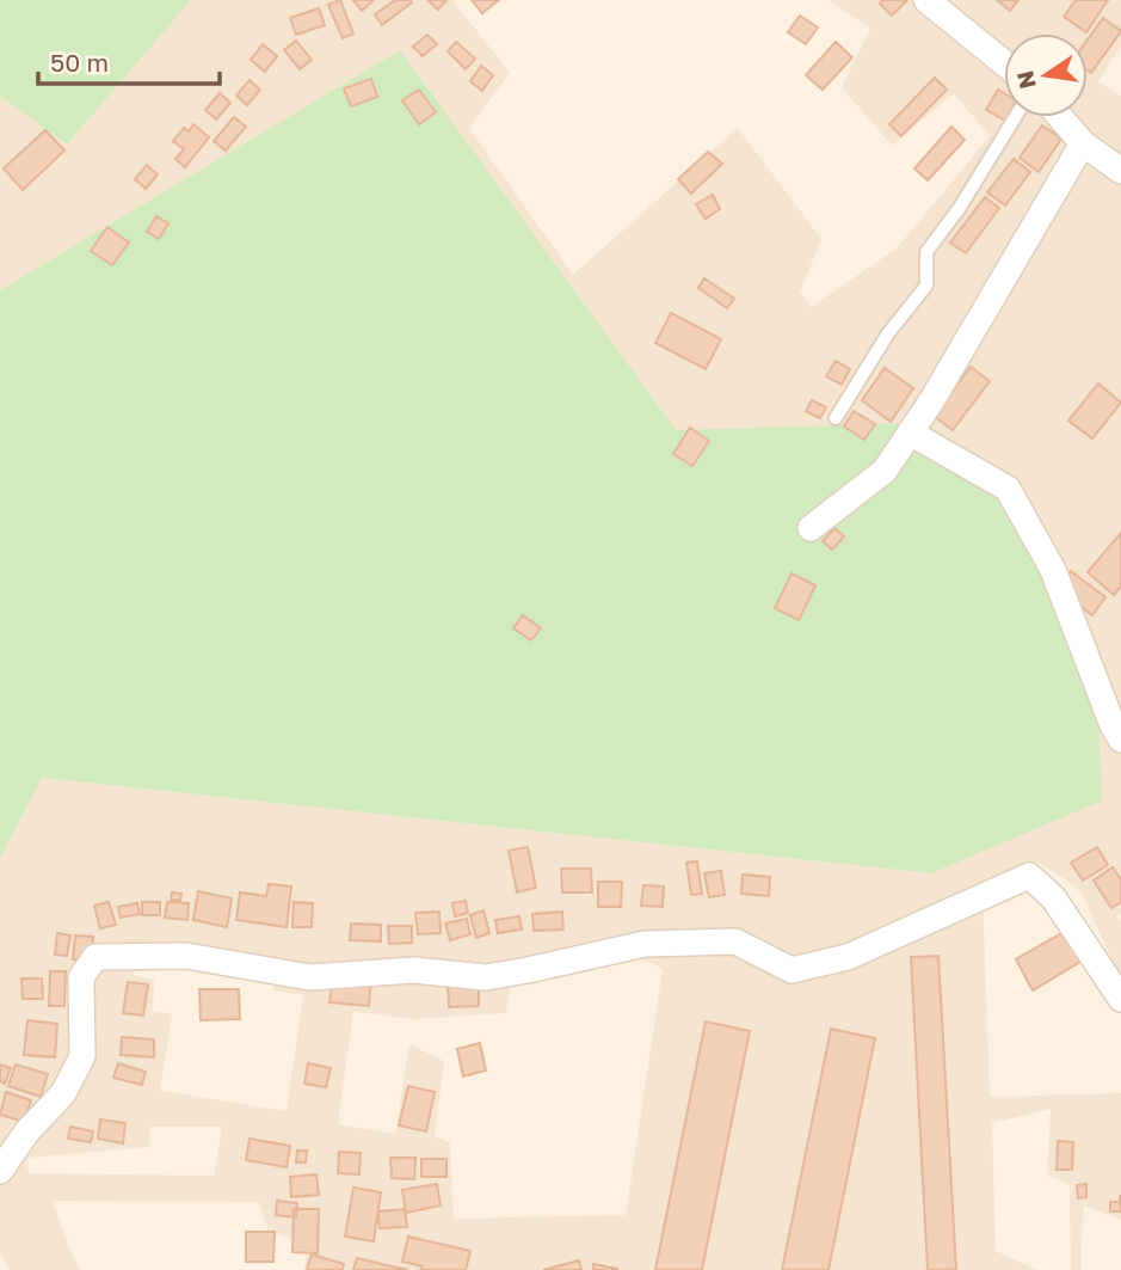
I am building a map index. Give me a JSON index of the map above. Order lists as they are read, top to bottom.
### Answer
{
  "scale_bar": "50 m",
  "north": "left"
}
